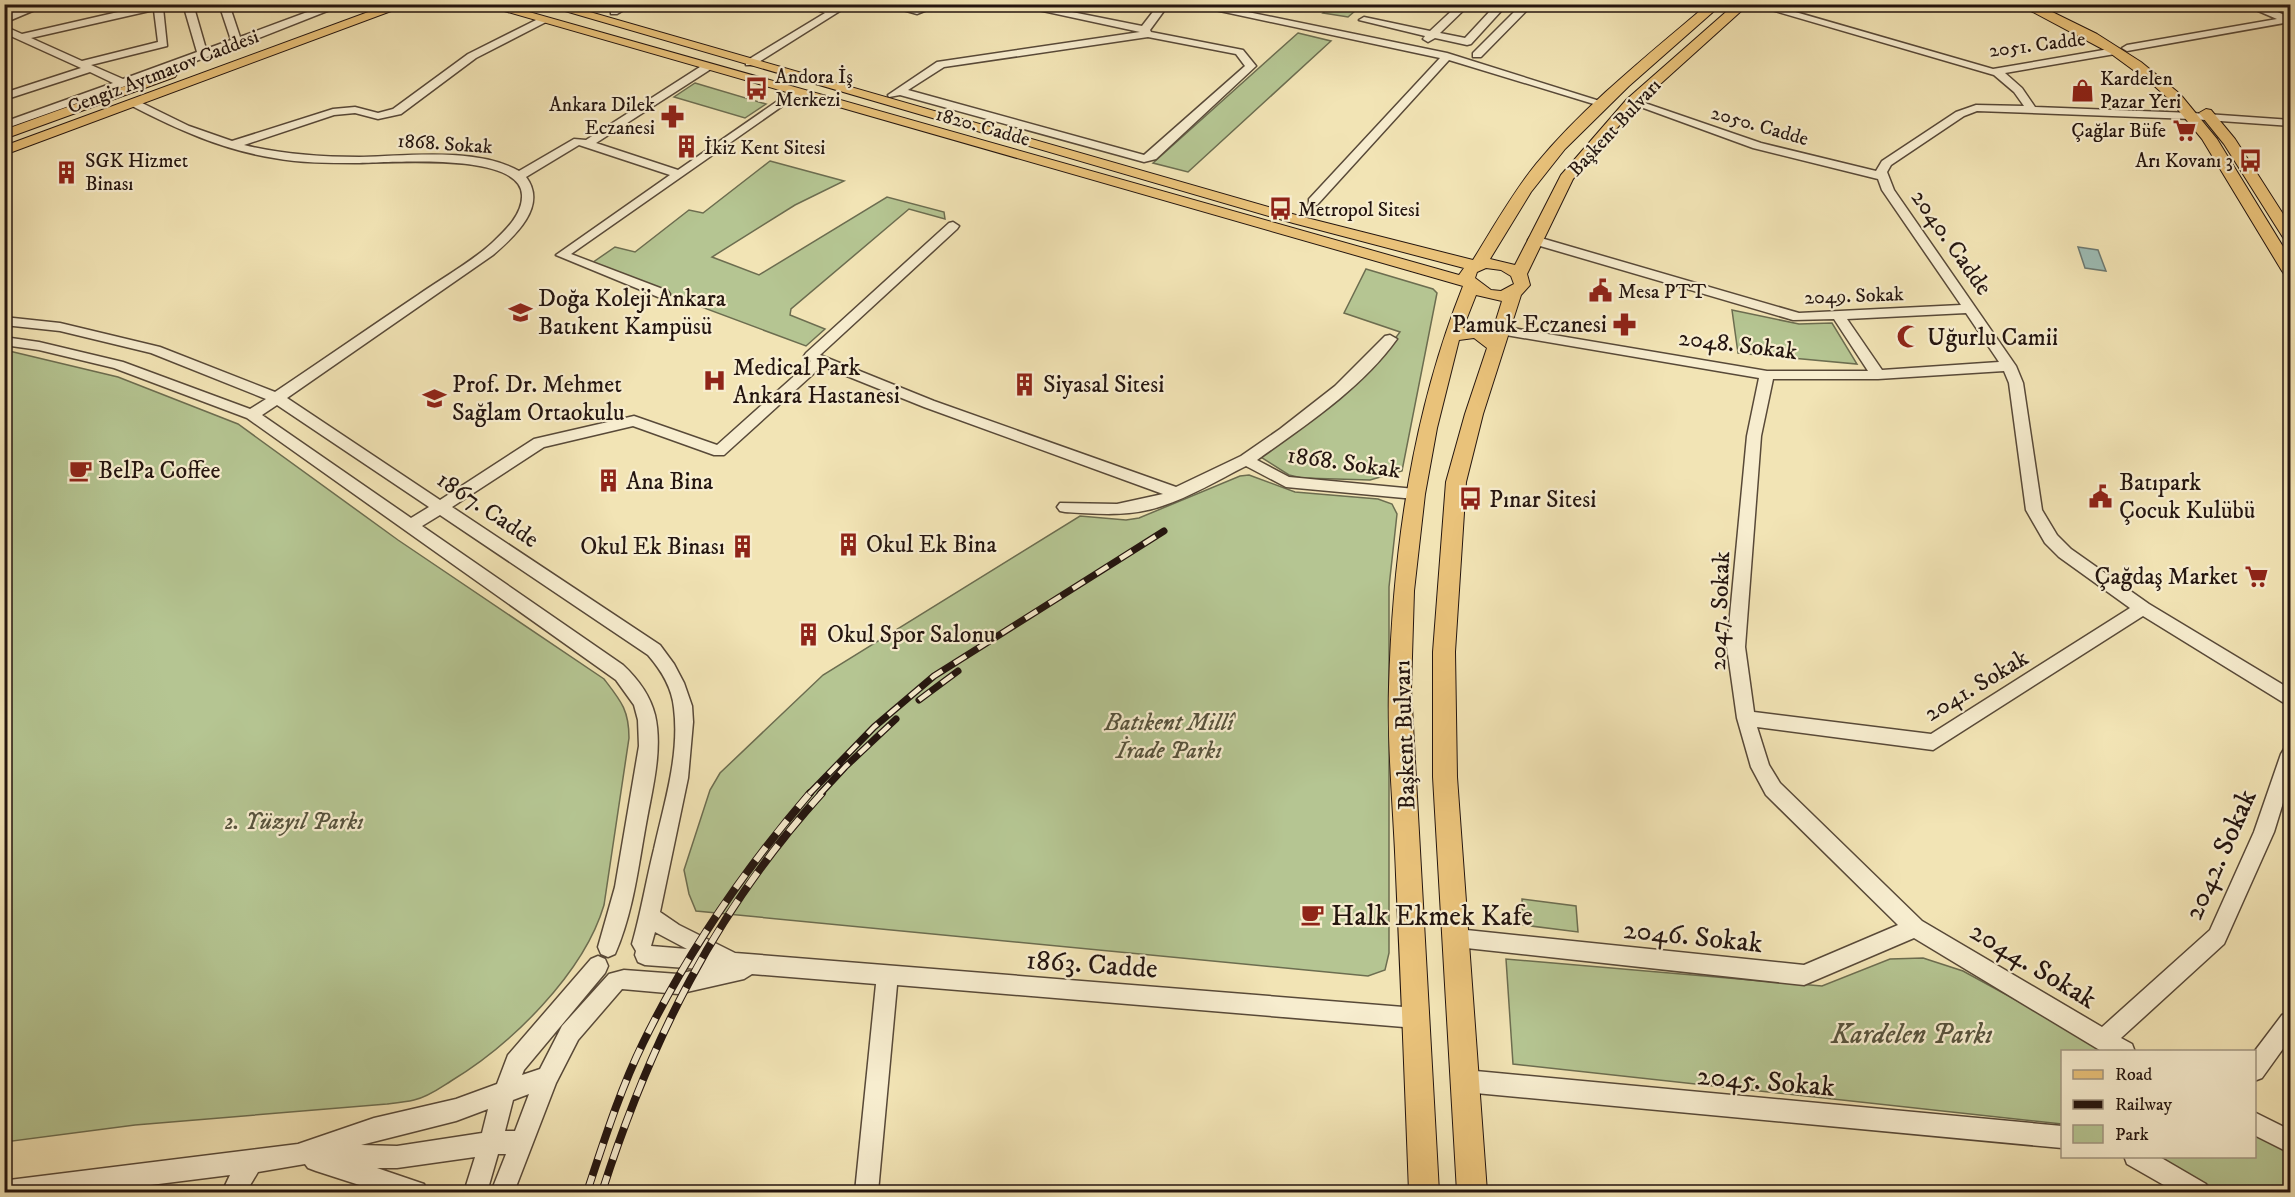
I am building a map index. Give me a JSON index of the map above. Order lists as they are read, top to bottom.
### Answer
{
  "streets": {
    "main road": ["Cengiz Aytmatov Caddesi", "1820. Cadde", "Başkent Bulvarı"],
    "street": [
      "2051. Cadde",
      "2050. Cadde",
      "1868. Sokak",
      "2040. Cadde",
      "2049. Sokak",
      "2048. Sokak",
      "1867. Cadde",
      "2047. Sokak",
      "2041. Sokak",
      "2042. Sokak",
      "2046. Sokak",
      "1863. Cadde",
      "2044. Sokak",
      "2045. Sokak"
    ]
  },
  "crossings": [
    ["Cengiz Aytmatov Caddesi", "1868. Sokak"],
    ["2050. Cadde", "Başkent Bulvarı"],
    ["2050. Cadde", "2040. Cadde"],
    ["1820. Cadde", "Başkent Bulvarı"],
    ["Başkent Bulvarı", "1868. Sokak"],
    ["Başkent Bulvarı", "2049. Sokak"],
    ["Başkent Bulvarı", "2048. Sokak"],
    ["Başkent Bulvarı", "2046. Sokak"],
    ["Başkent Bulvarı", "1863. Cadde"],
    ["Başkent Bulvarı", "2045. Sokak"],
    ["1868. Sokak", "1867. Cadde"],
    ["2040. Cadde", "2049. Sokak"],
    ["2040. Cadde", "2048. Sokak"],
    ["2040. Cadde", "2041. Sokak"],
    ["2048. Sokak", "2047. Sokak"],
    ["2047. Sokak", "2041. Sokak"],
    ["2047. Sokak", "2046. Sokak"],
    ["2047. Sokak", "2044. Sokak"],
    ["2042. Sokak", "2044. Sokak"],
    ["2046. Sokak", "2044. Sokak"]
  ],
  "parks": ["Batıkent Millî İrade Parkı", "2. Yüzyıl Parkı", "Kardelen Parkı"],
  "places": {
    "bus stop": [
      "Andora İş Merkezi",
      "Arı Kovanı 3",
      "Metropol Sitesi",
      "Pınar Sitesi"
    ],
    "shop": ["Kardelen Pazar Yeri"],
    "pharmacy": ["Ankara Dilek Eczanesi", "Pamuk Eczanesi"],
    "supermarket": ["Çağlar Büfe", "Çağdaş Market"],
    "building": [
      "İkiz Kent Sitesi",
      "SGK Hizmet Binası",
      "Siyasal Sitesi",
      "Ana Bina",
      "Okul Ek Bina",
      "Okul Ek Binası",
      "Okul Spor Salonu"
    ],
    "public building": ["Mesa PTT", "Batıpark Çocuk Kulübü"],
    "school or university": ["Doğa Koleji Ankara Batıkent Kampüsü", "Prof. Dr. Mehmet Sağlam Ortaokulu"],
    "mosque": ["Uğurlu Camii"],
    "hospital": ["Medical Park Ankara Hastanesi"],
    "cafe": ["BelPa Coffee", "Halk Ekmek Kafe"]
  },
  "legend": ["Road", "Railway", "Park"]
}
